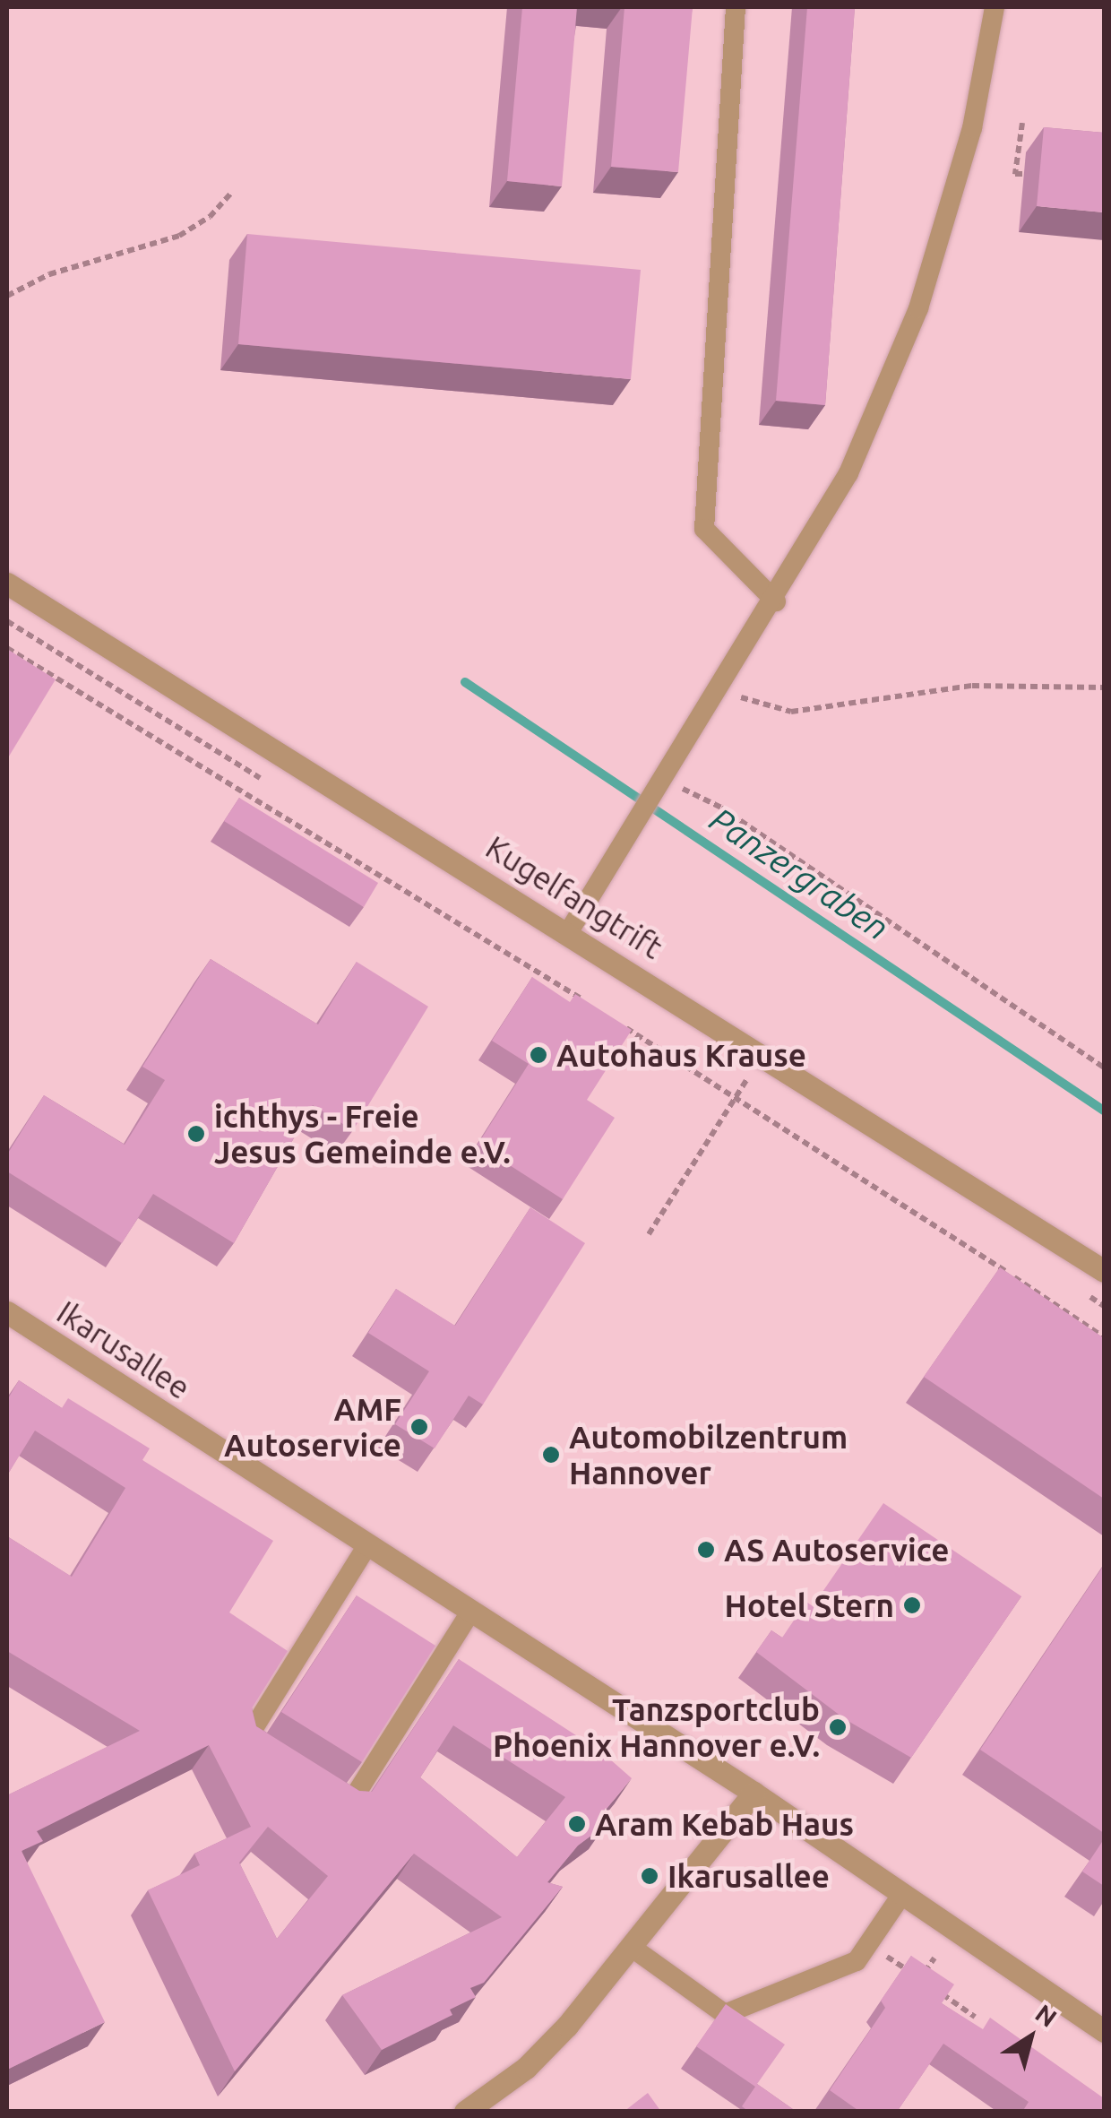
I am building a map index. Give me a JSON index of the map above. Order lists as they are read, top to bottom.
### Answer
{
  "streets": {
    "street": ["Kugelfangtrift", "Ikarusallee"]
  },
  "water": ["Panzergraben"],
  "places": [
    "Autohaus Krause",
    "ichthys - Freie Jesus Gemeinde e.V.",
    "AMF Autoservice",
    "Automobilzentrum Hannover",
    "AS Autoservice",
    "Hotel Stern",
    "Tanzsportclub Phoenix Hannover e.V.",
    "Aram Kebab Haus",
    "Ikarusallee"
  ],
  "north": "top right"
}
